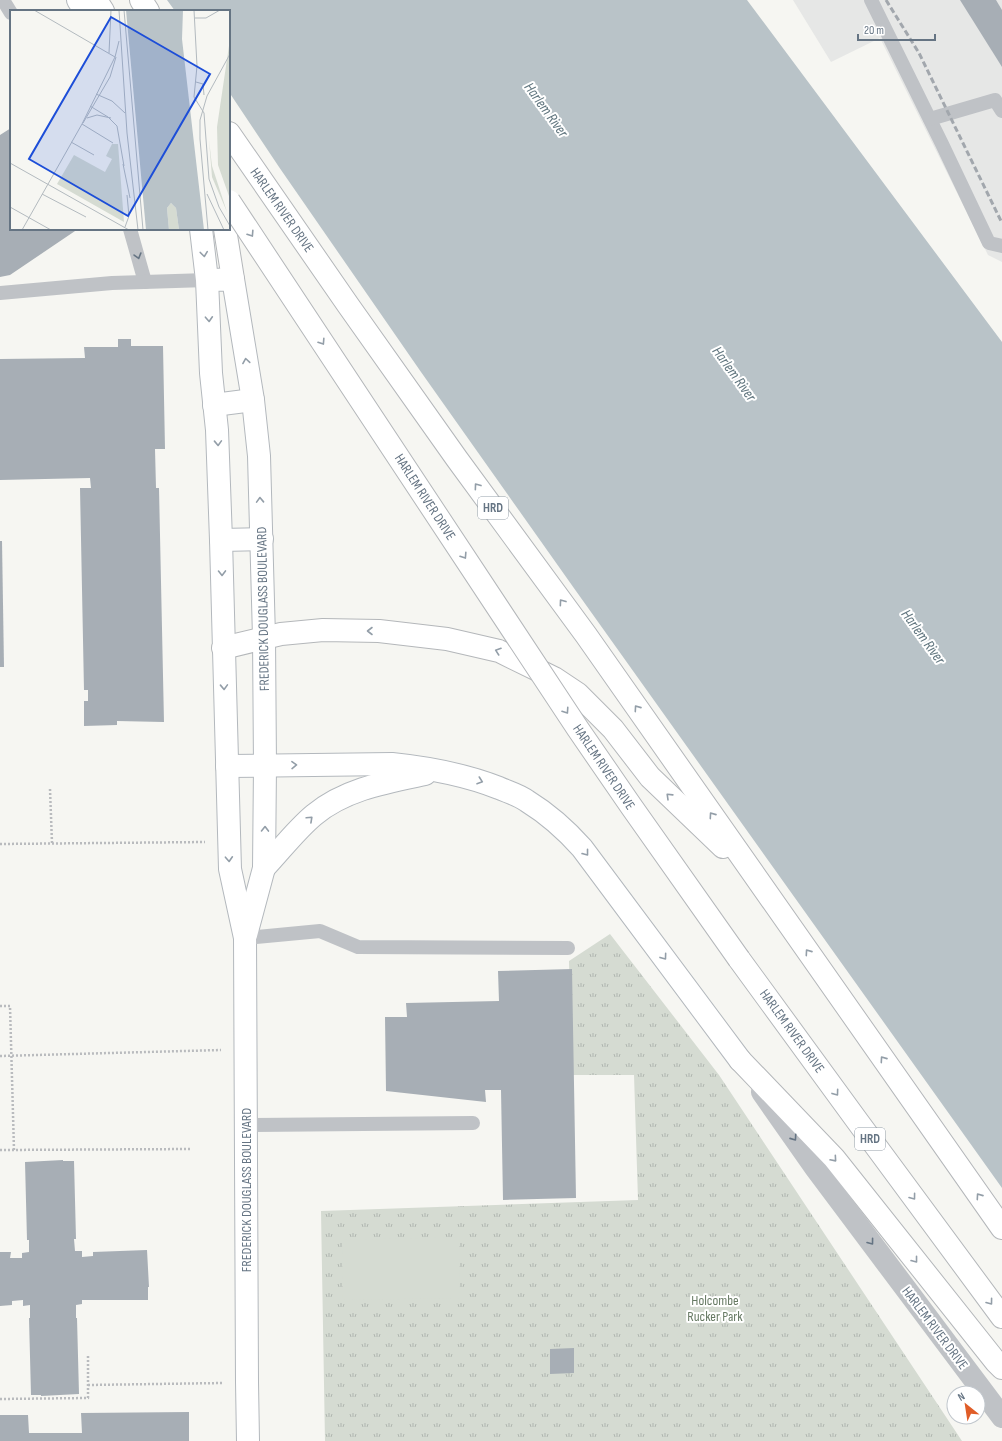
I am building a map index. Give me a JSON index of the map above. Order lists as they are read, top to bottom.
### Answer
{
  "streets": {
    "main road": ["HARLEM RIVER DRIVE", "HRD", "FREDERICK DOUGLASS BOULEVARD"]
  },
  "crossings": [
    ["HARLEM RIVER DRIVE", "FREDERICK DOUGLASS BOULEVARD"]
  ],
  "water": ["Harlem River"],
  "parks": ["Holcombe Rucker Park"],
  "scale_bar": "20 m",
  "north": "top left"
}
